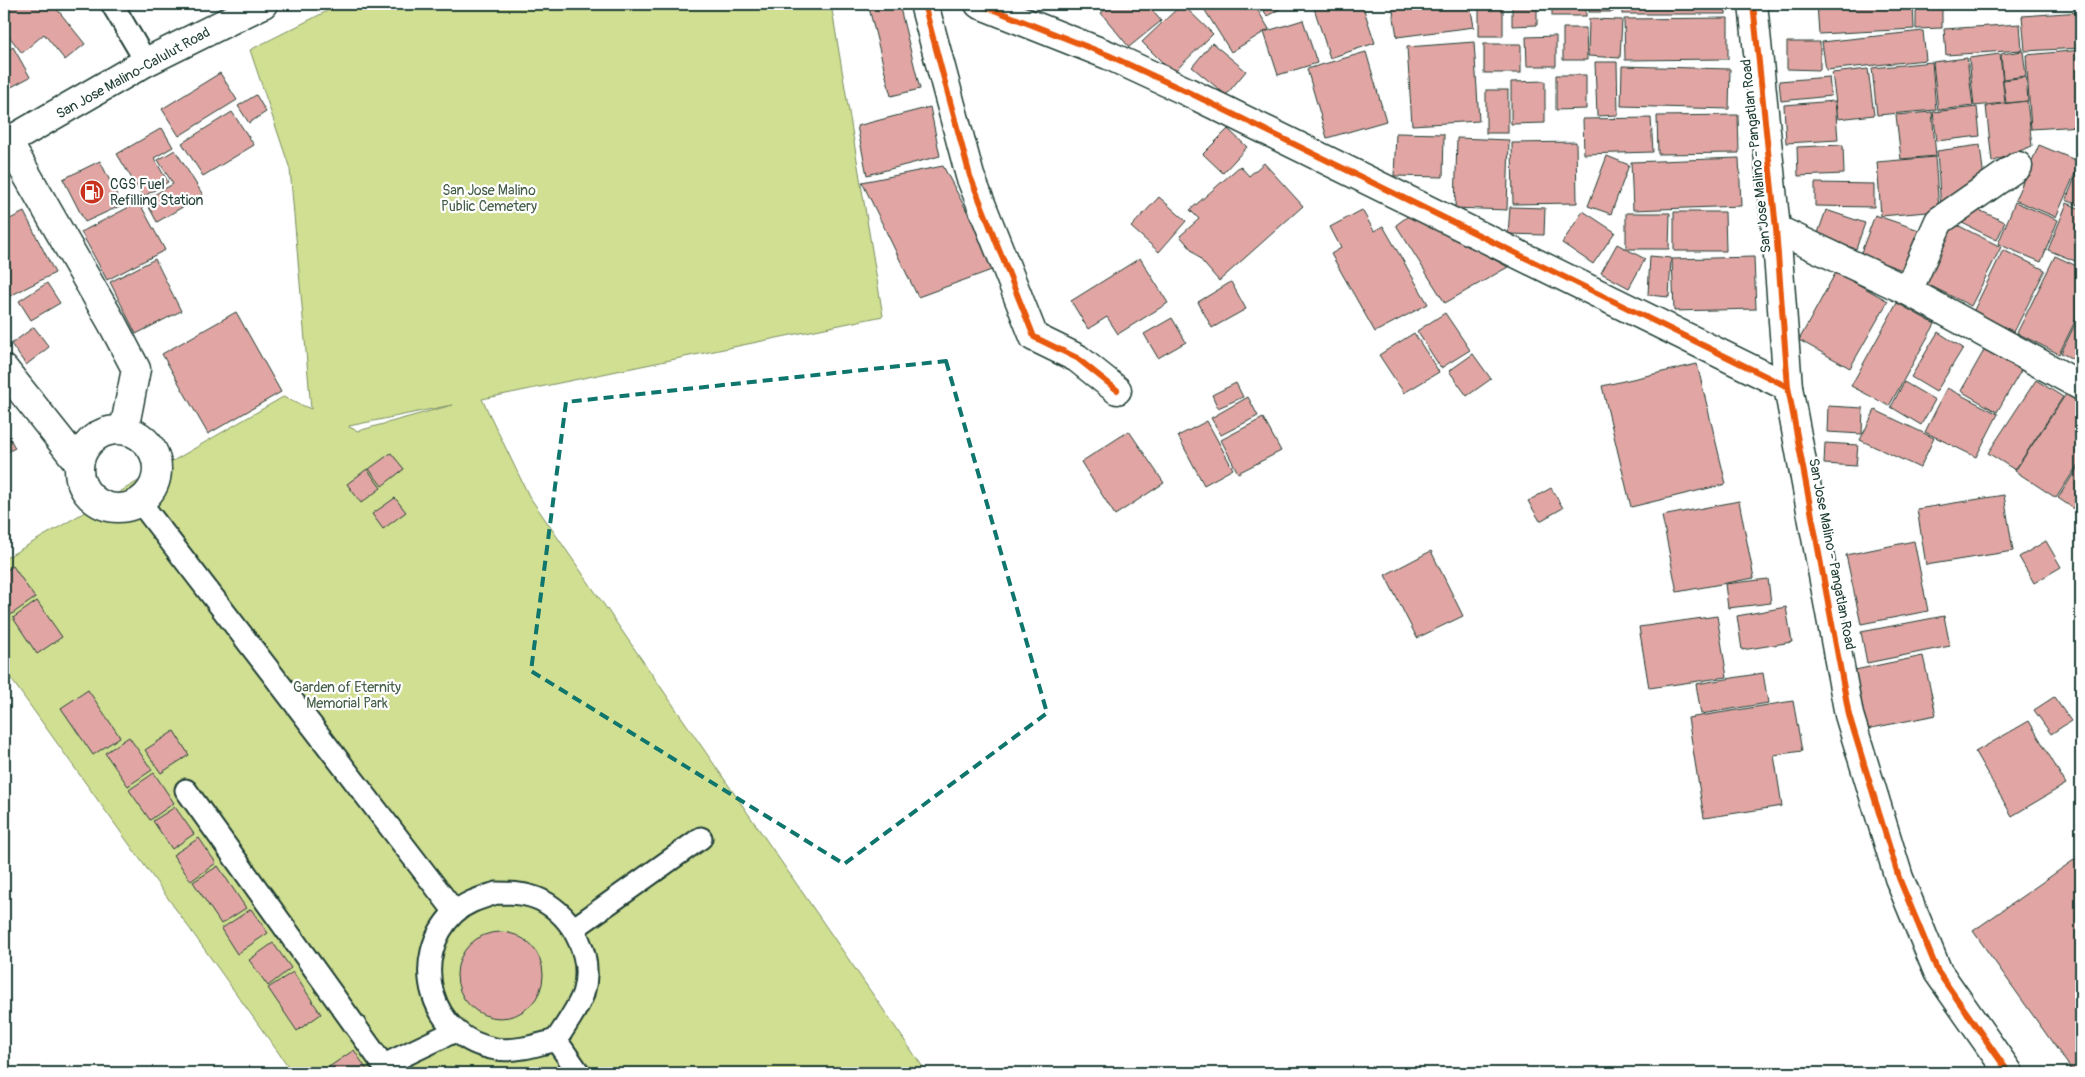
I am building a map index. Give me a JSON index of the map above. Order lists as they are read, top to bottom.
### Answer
{
  "streets": {
    "street": ["San Jose Malino-Calulut Road", "San Jose Malino - Pangatlan Road"]
  },
  "parks": ["San Jose Malino Public Cemetery", "Garden of Eternity Memorial Park"],
  "places": {
    "fuel station": ["CGS Fuel Refilling Station"]
  }
}
